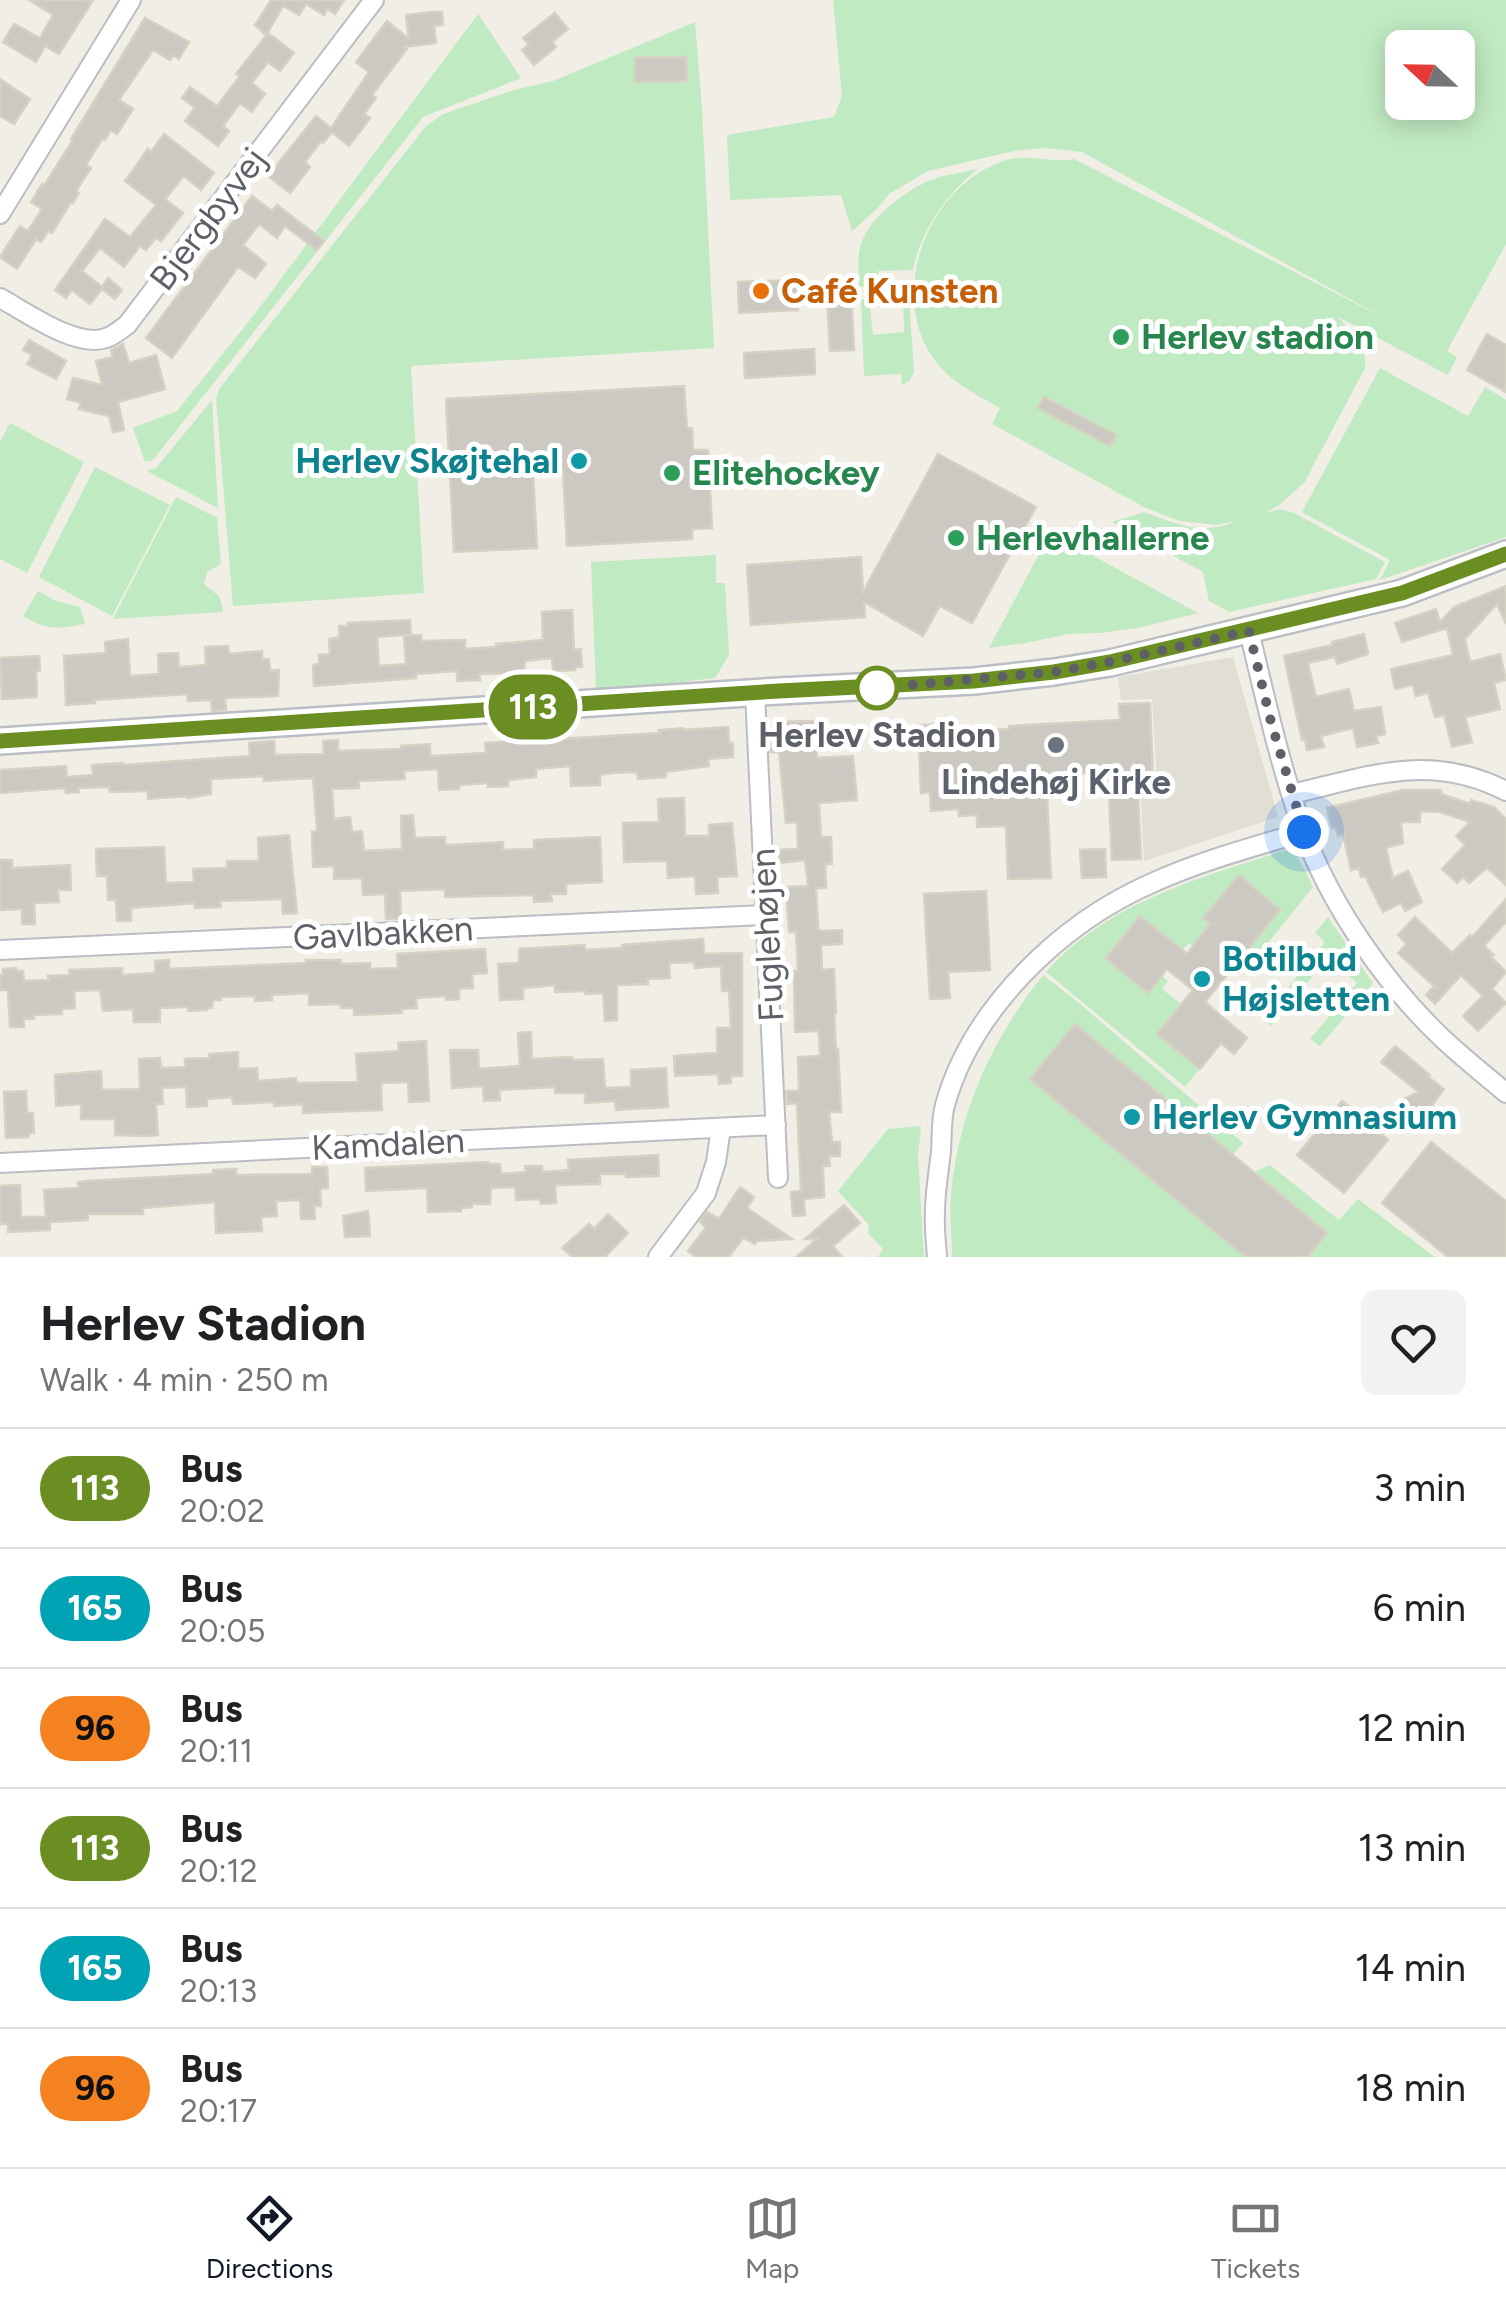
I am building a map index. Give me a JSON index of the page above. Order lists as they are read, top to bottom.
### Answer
{
  "streets": {
    "street": [
      "Bjergbyvej",
      "Gavlbakken",
      "Fuglehøjen",
      "Kamdalen"
    ]
  },
  "crossings": [
    ["Gavlbakken", "Fuglehøjen"],
    ["Fuglehøjen", "Kamdalen"]
  ],
  "places": [
    "Café Kunsten",
    "Herlev stadion",
    "Herlev Skøjtehal",
    "Elitehockey",
    "Herlevhallerne",
    "Herlev Stadion",
    "Lindehøj Kirke",
    "Botilbud Højsletten",
    "Herlev Gymnasium"
  ],
  "lines": ["bus line 113"],
  "north": "left",
  "page": {
    "on_map": "113",
    "heading": ["Herlev Stadion", "Walk · 4 min · 250 m"],
    "list": [
      {
        "mark": "113",
        "name": "Bus",
        "note": "20:02",
        "value": "3 min"
      },
      {
        "mark": "165",
        "name": "Bus",
        "note": "20:05",
        "value": "6 min"
      },
      {
        "mark": "96",
        "name": "Bus",
        "note": "20:11",
        "value": "12 min"
      },
      {
        "mark": "113",
        "name": "Bus",
        "note": "20:12",
        "value": "13 min"
      },
      {
        "mark": "165",
        "name": "Bus",
        "note": "20:13",
        "value": "14 min"
      },
      {
        "mark": "96",
        "name": "Bus",
        "note": "20:17",
        "value": "18 min"
      }
    ],
    "tabs": ["Directions", "Map", "Tickets"]
  }
}
